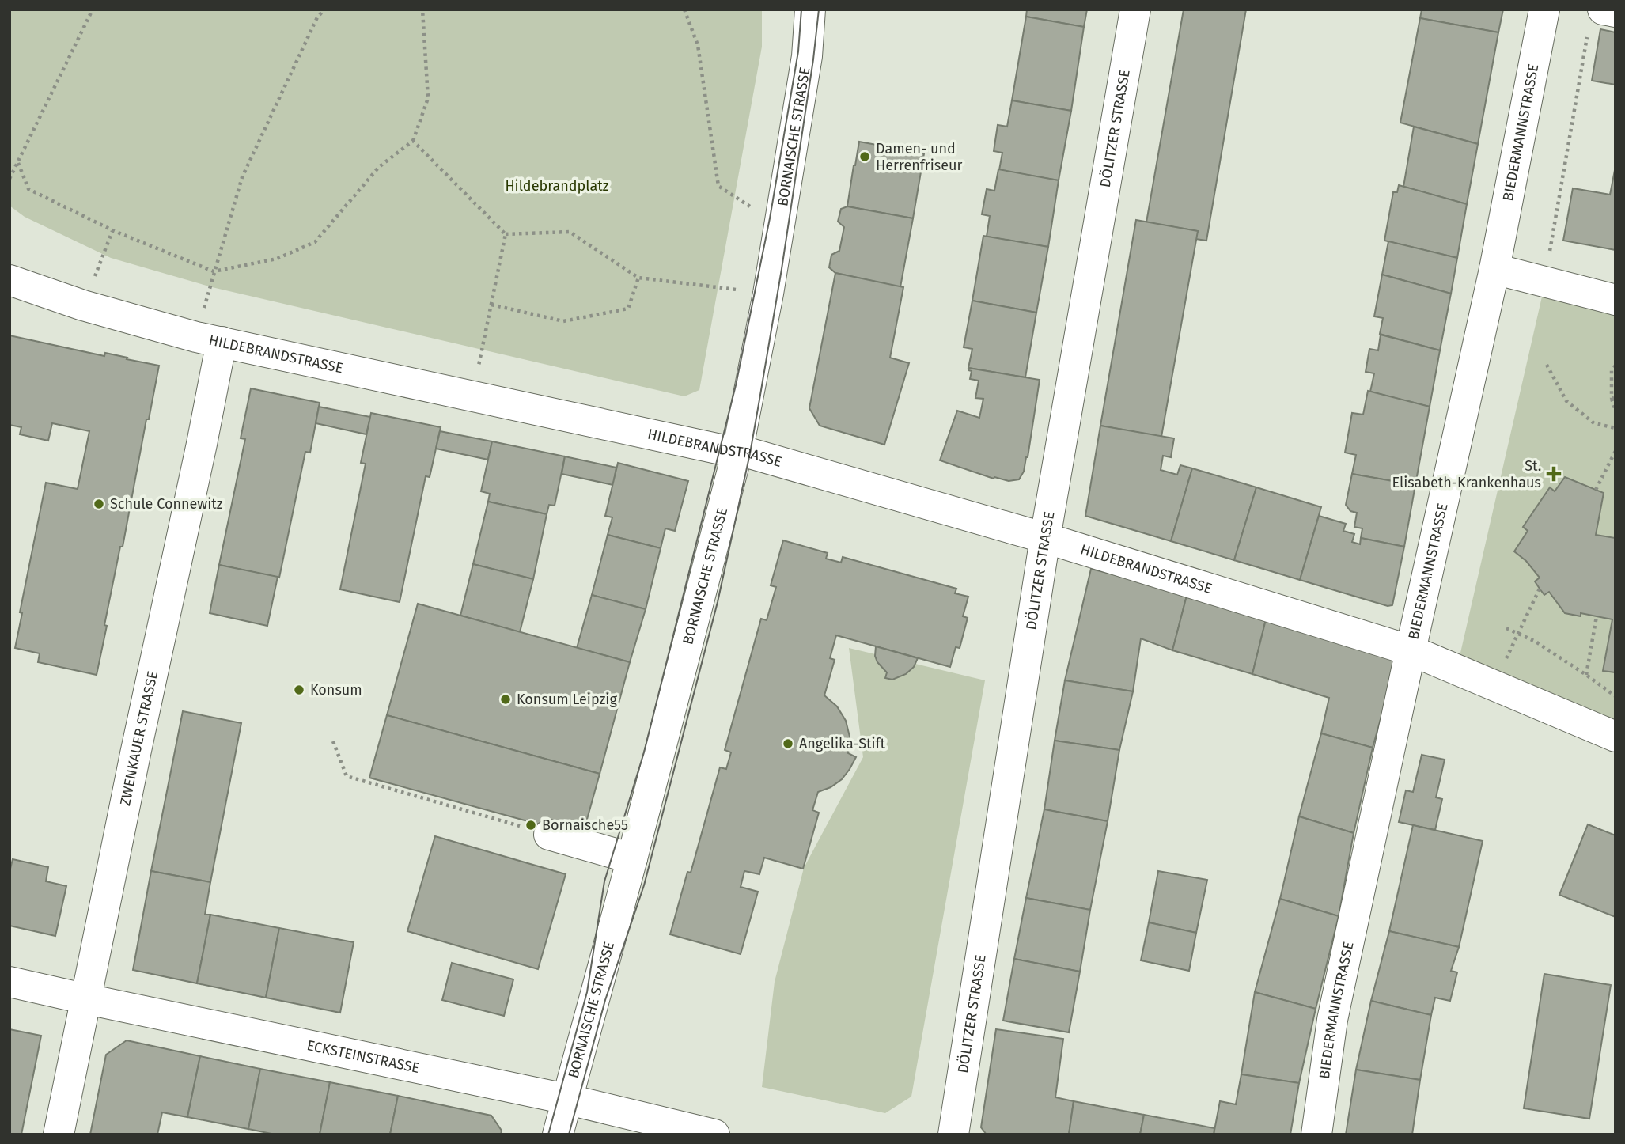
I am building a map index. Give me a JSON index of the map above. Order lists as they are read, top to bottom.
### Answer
{
  "streets": {
    "street": [
      "DÖLITZER STRASSE",
      "BIEDERMANNSTRASSE",
      "BORNAISCHE STRASSE",
      "HILDEBRANDSTRASSE",
      "ZWENKAUER STRASSE",
      "ECKSTEINSTRASSE"
    ]
  },
  "crossings": [
    ["DÖLITZER STRASSE", "HILDEBRANDSTRASSE"],
    ["BIEDERMANNSTRASSE", "HILDEBRANDSTRASSE"],
    ["BORNAISCHE STRASSE", "HILDEBRANDSTRASSE"],
    ["BORNAISCHE STRASSE", "ECKSTEINSTRASSE"],
    ["HILDEBRANDSTRASSE", "ZWENKAUER STRASSE"],
    ["ZWENKAUER STRASSE", "ECKSTEINSTRASSE"]
  ],
  "parks": ["Hildebrandplatz"],
  "places": {
    "other": [
      "Damen- und Herrenfriseur",
      "Schule Connewitz",
      "Konsum",
      "Konsum Leipzig",
      "Angelika-Stift",
      "Bornaische55"
    ],
    "health": ["St. Elisabeth-Krankenhaus"]
  }
}
